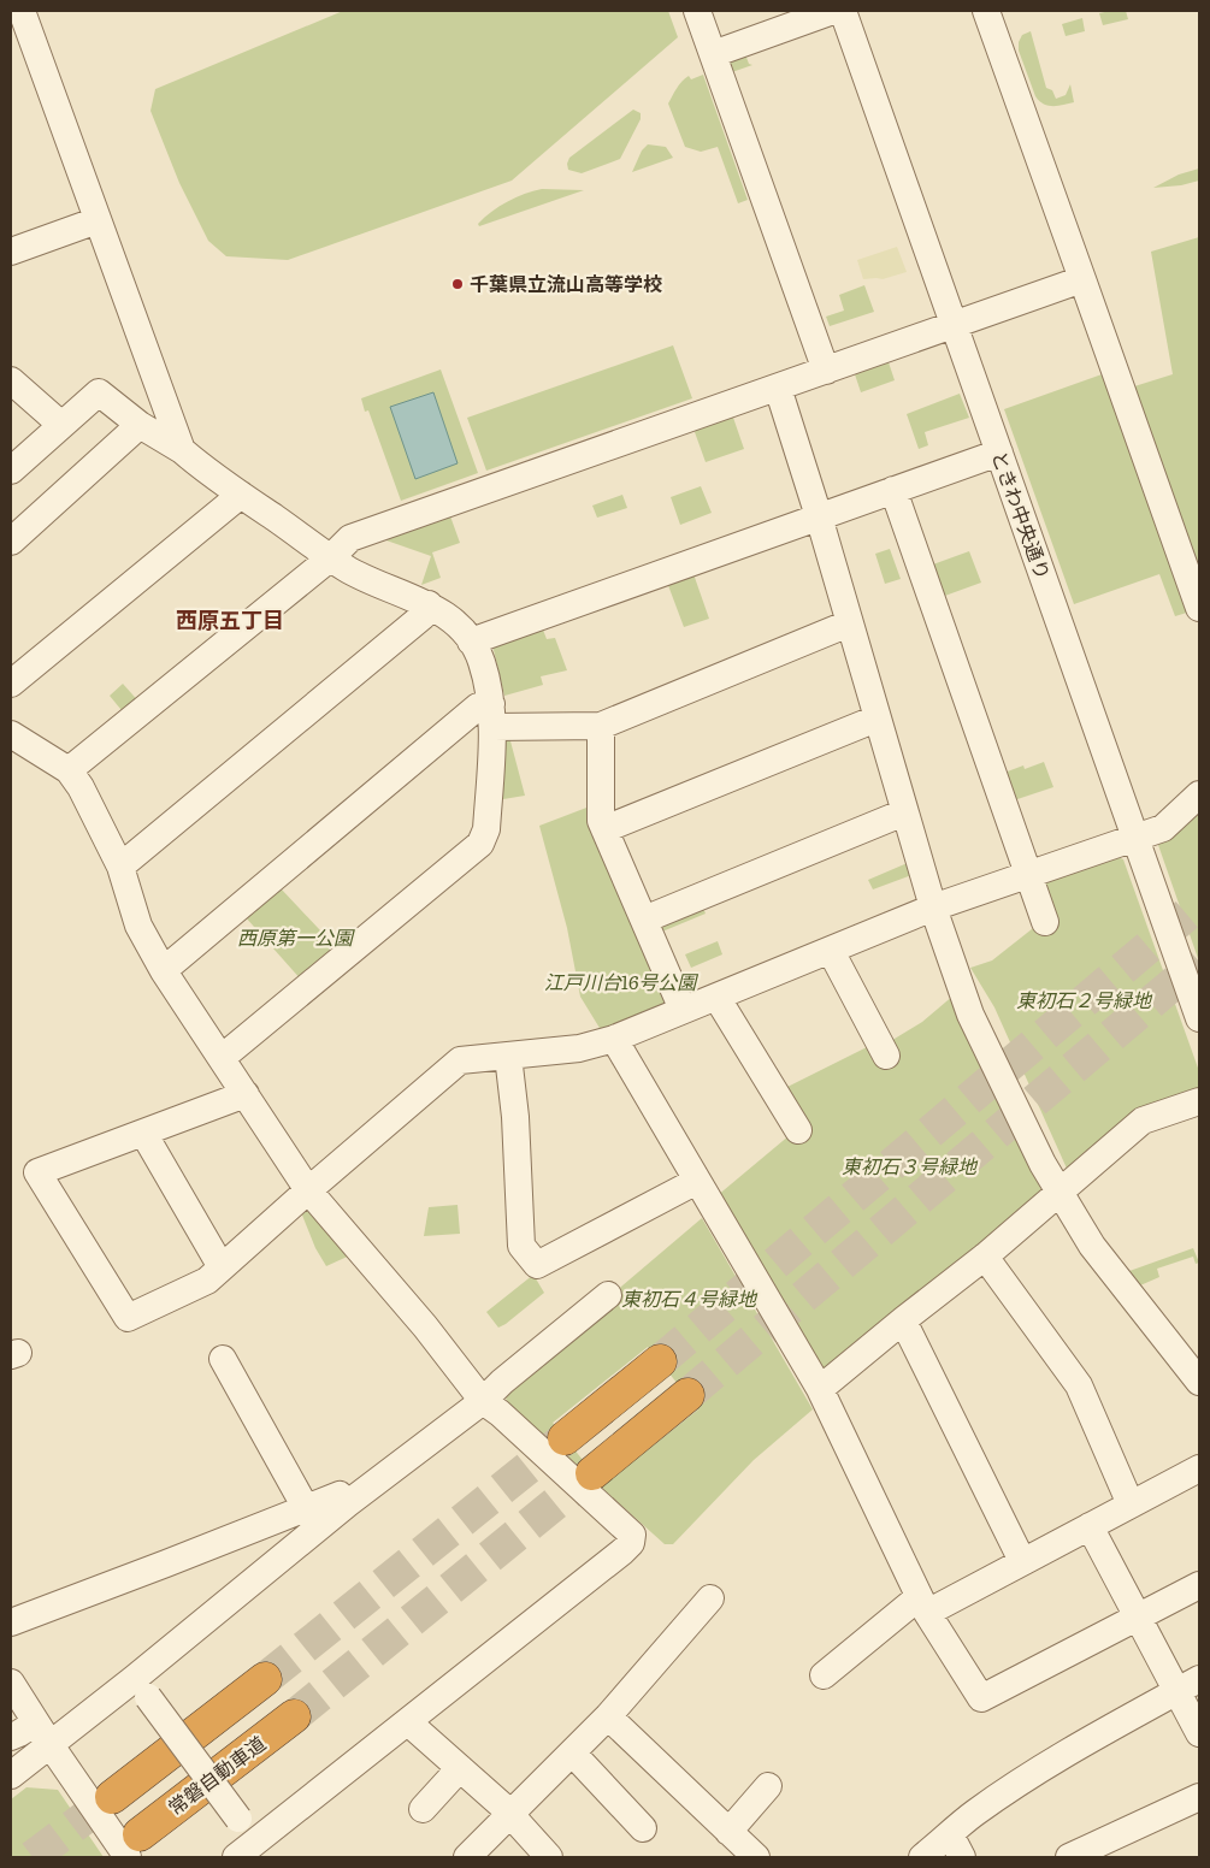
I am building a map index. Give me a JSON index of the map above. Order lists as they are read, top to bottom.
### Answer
{
  "streets": {
    "highway": ["常磐自動車道"],
    "street": ["ときわ中央通り"]
  },
  "districts": ["西原五丁目"],
  "parks": [
    "西原第一公園",
    "江戸川台16号公園",
    "東初石２号緑地",
    "東初石３号緑地",
    "東初石４号緑地"
  ],
  "places": ["千葉県立流山高等学校"]
}
